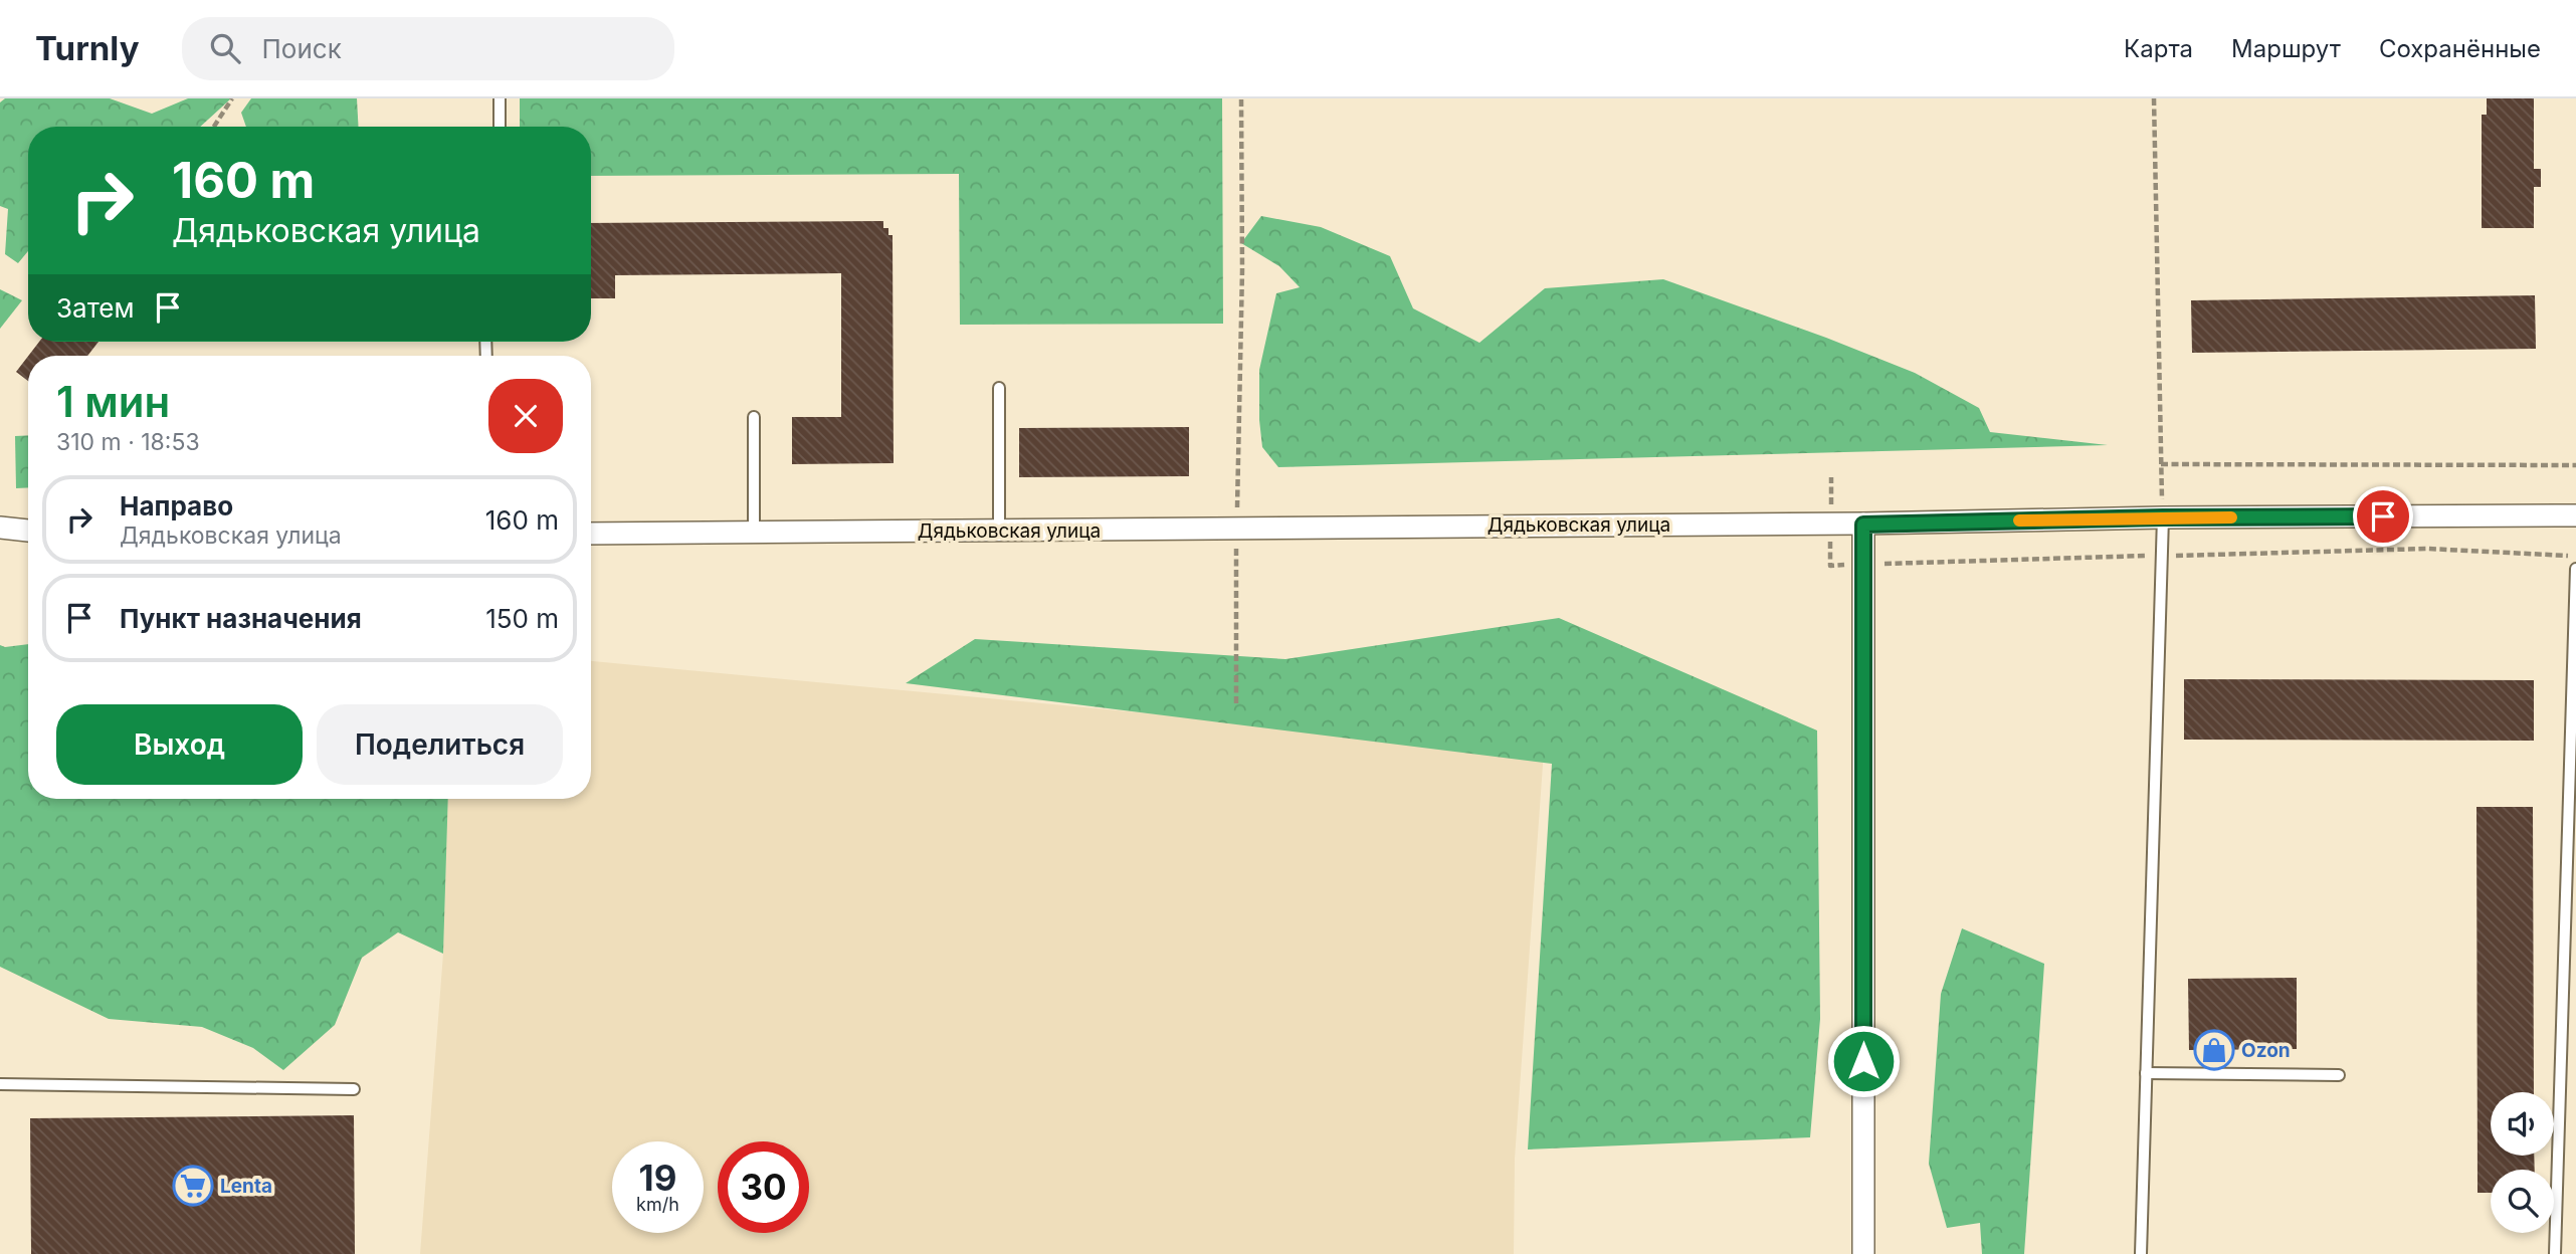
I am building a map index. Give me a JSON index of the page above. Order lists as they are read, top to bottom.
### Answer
{
  "streets": {
    "street": ["Дядьковская улица"]
  },
  "places": {
    "shop": ["Ozon"],
    "supermarket": ["Lenta"]
  },
  "page": {
    "header": "Turnly",
    "search": "Поиск",
    "nav": ["Карта", "Маршрут", "Сохранённые"],
    "turn": ["160 m", "Дядьковская улица"],
    "then": "Затем",
    "heading": ["1 мин", "310 m · 18:53"],
    "list": [
      {
        "name": "Направо",
        "note": "Дядьковская улица",
        "value": "160 m"
      },
      {
        "name": "Пункт назначения",
        "value": "150 m"
      }
    ],
    "buttons": ["Выход", "Поделиться"],
    "speed": "19 km/h",
    "limit": "30"
  }
}
